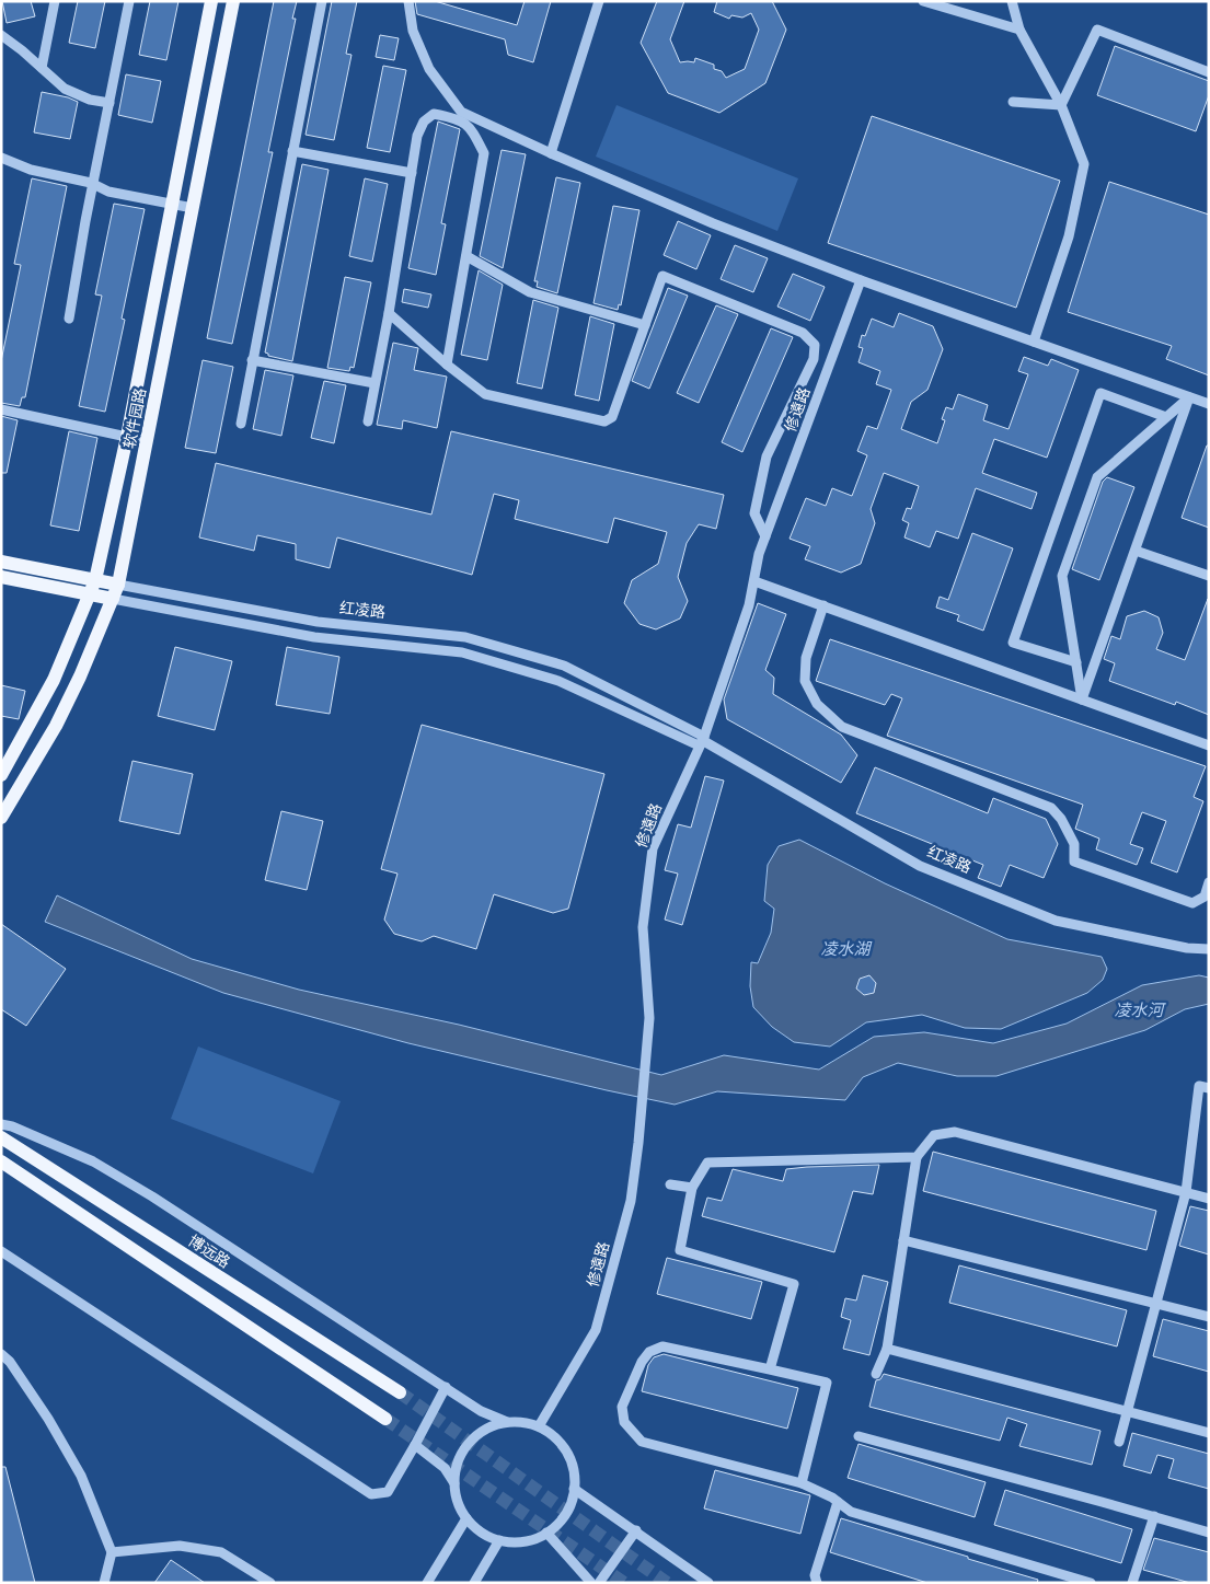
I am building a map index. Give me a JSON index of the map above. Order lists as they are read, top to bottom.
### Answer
{
  "streets": {
    "main road": ["软件园路", "红凌路", "博远路"],
    "street": ["修遠路"]
  },
  "crossings": [
    ["修遠路", "红凌路"],
    ["软件园路", "红凌路"]
  ],
  "water": ["凌水湖", "凌水河"]
}
